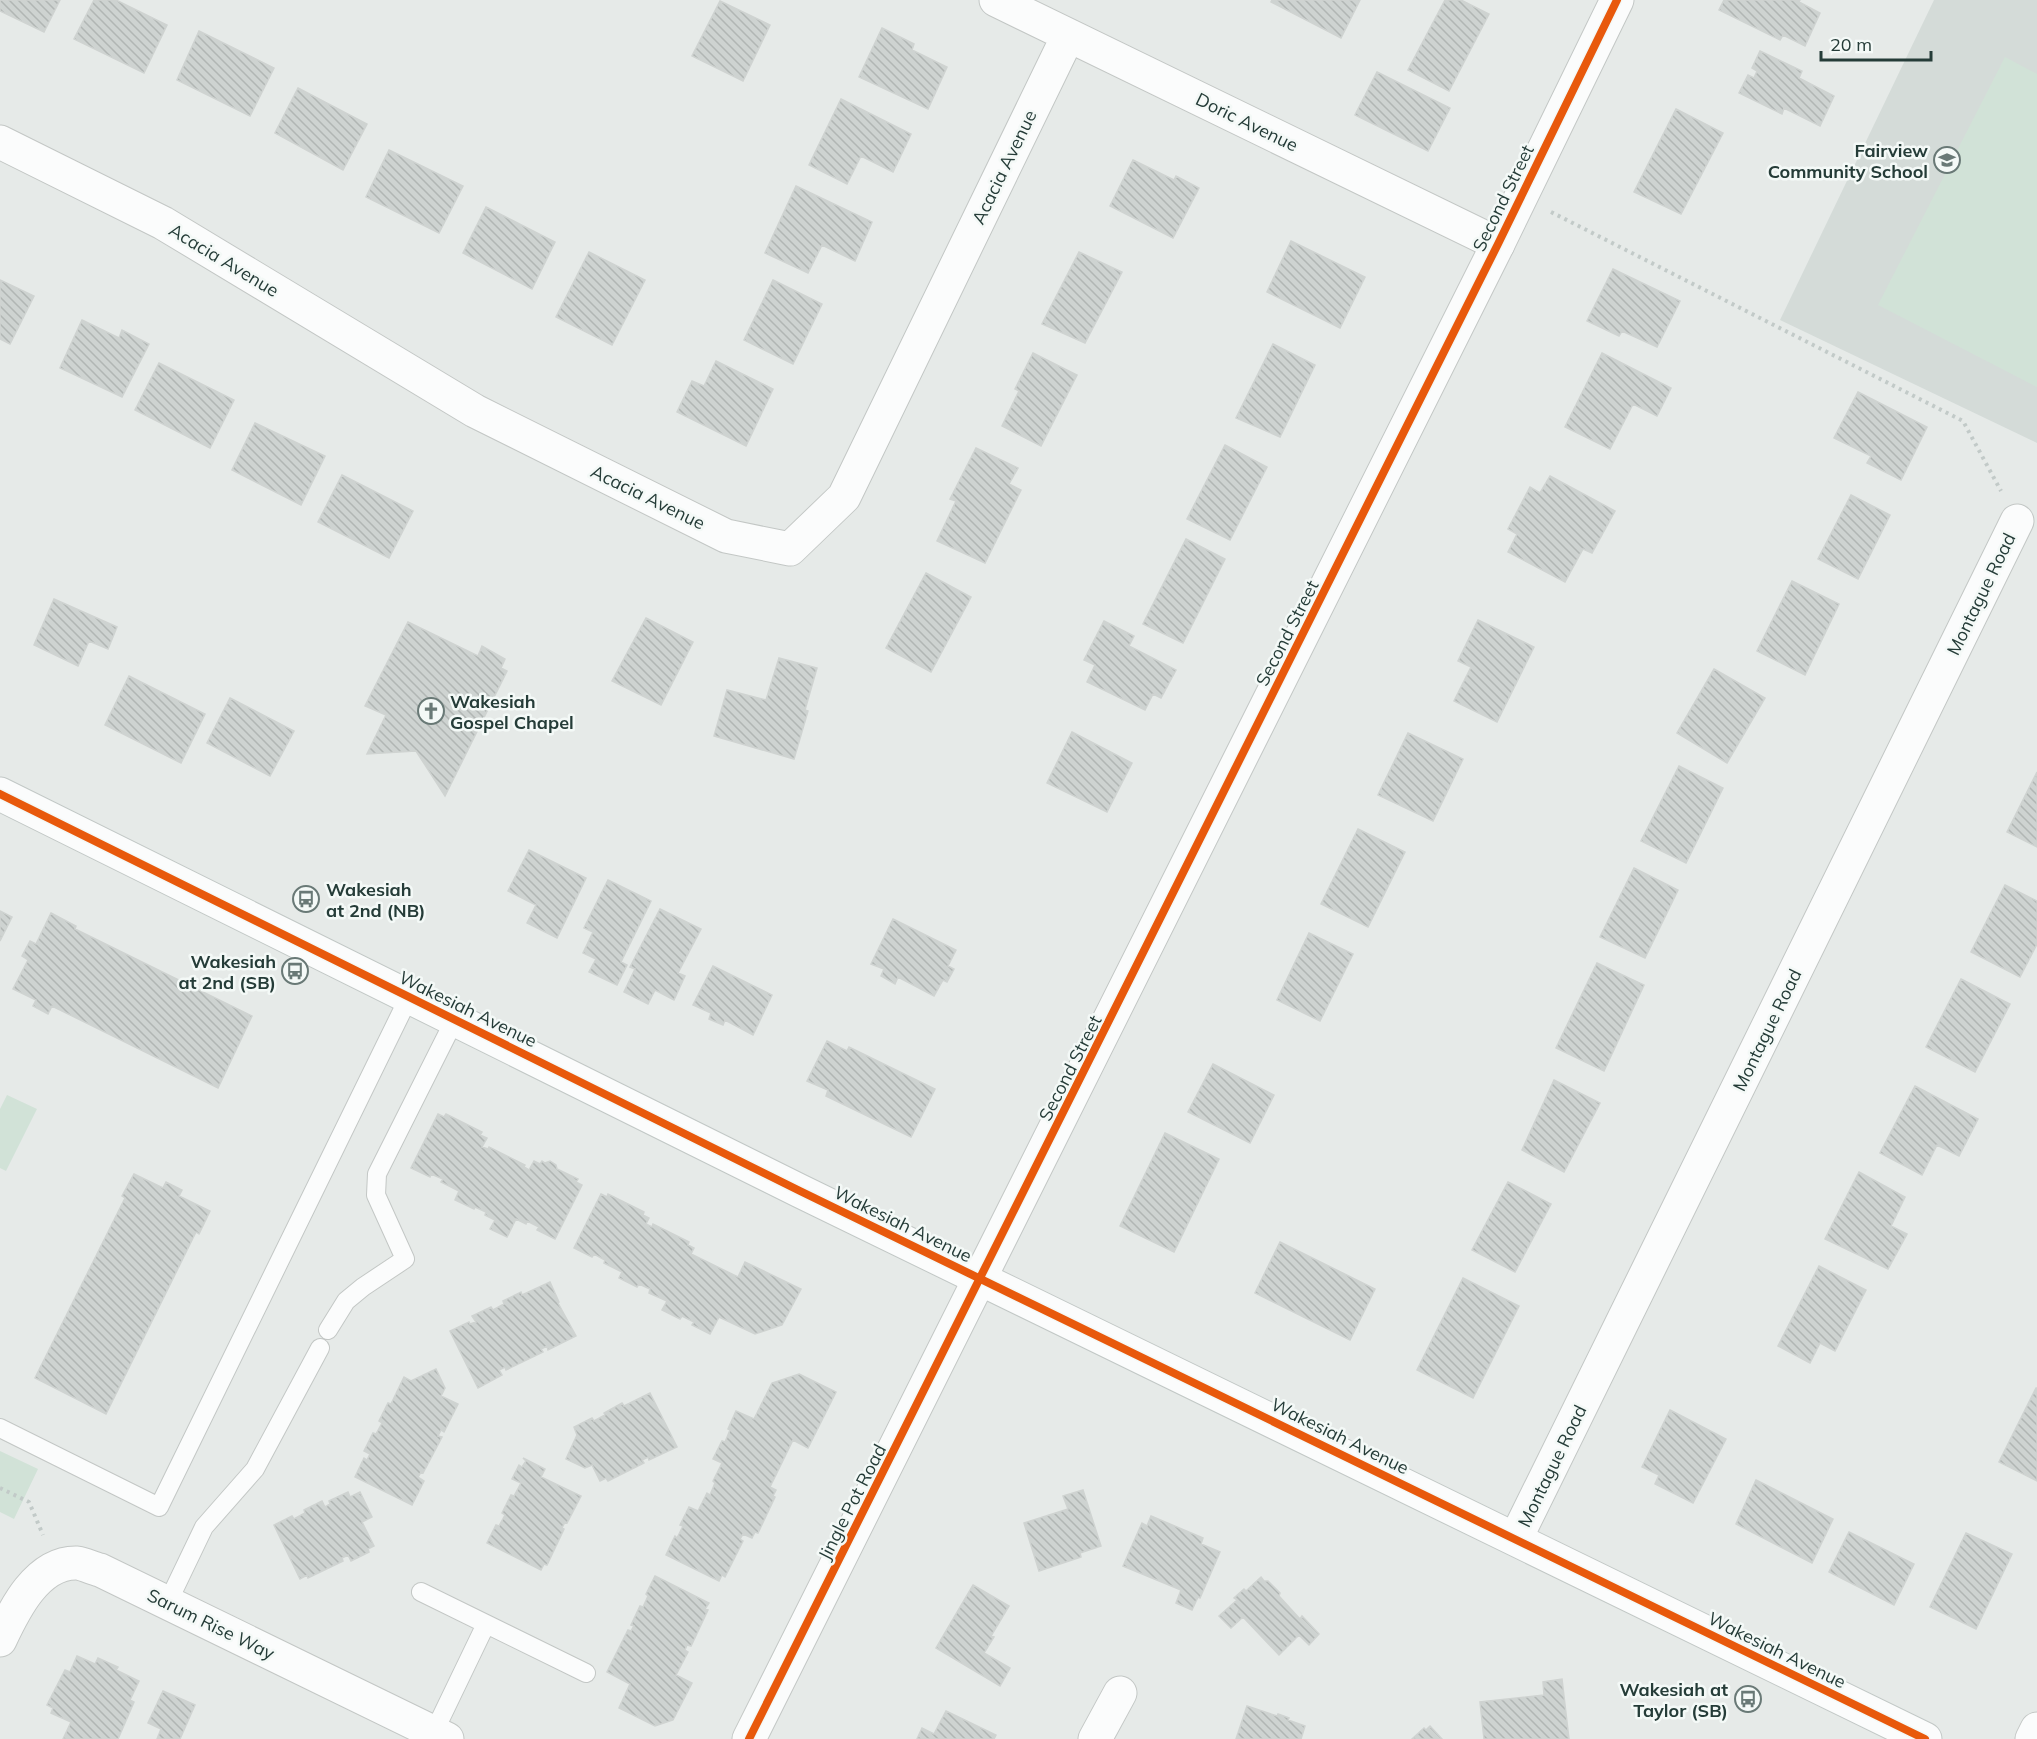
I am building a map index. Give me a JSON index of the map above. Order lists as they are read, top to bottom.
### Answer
{
  "streets": {
    "street": [
      "Doric Avenue",
      "Acacia Avenue",
      "Second Street",
      "Montague Road",
      "Wakesiah Avenue",
      "Jingle Pot Road",
      "Sarum Rise Way"
    ]
  },
  "crossings": [
    ["Doric Avenue", "Acacia Avenue"],
    ["Doric Avenue", "Second Street"],
    ["Second Street", "Wakesiah Avenue"],
    ["Second Street", "Jingle Pot Road"],
    ["Montague Road", "Wakesiah Avenue"],
    ["Wakesiah Avenue", "Jingle Pot Road"]
  ],
  "places": {
    "school or university": ["Fairview Community School"],
    "church": ["Wakesiah Gospel Chapel"],
    "bus stop": ["Wakesiah at 2nd (NB)", "Wakesiah at 2nd (SB)", "Wakesiah at Taylor (SB)"]
  },
  "scale_bar": "20 m"
}
